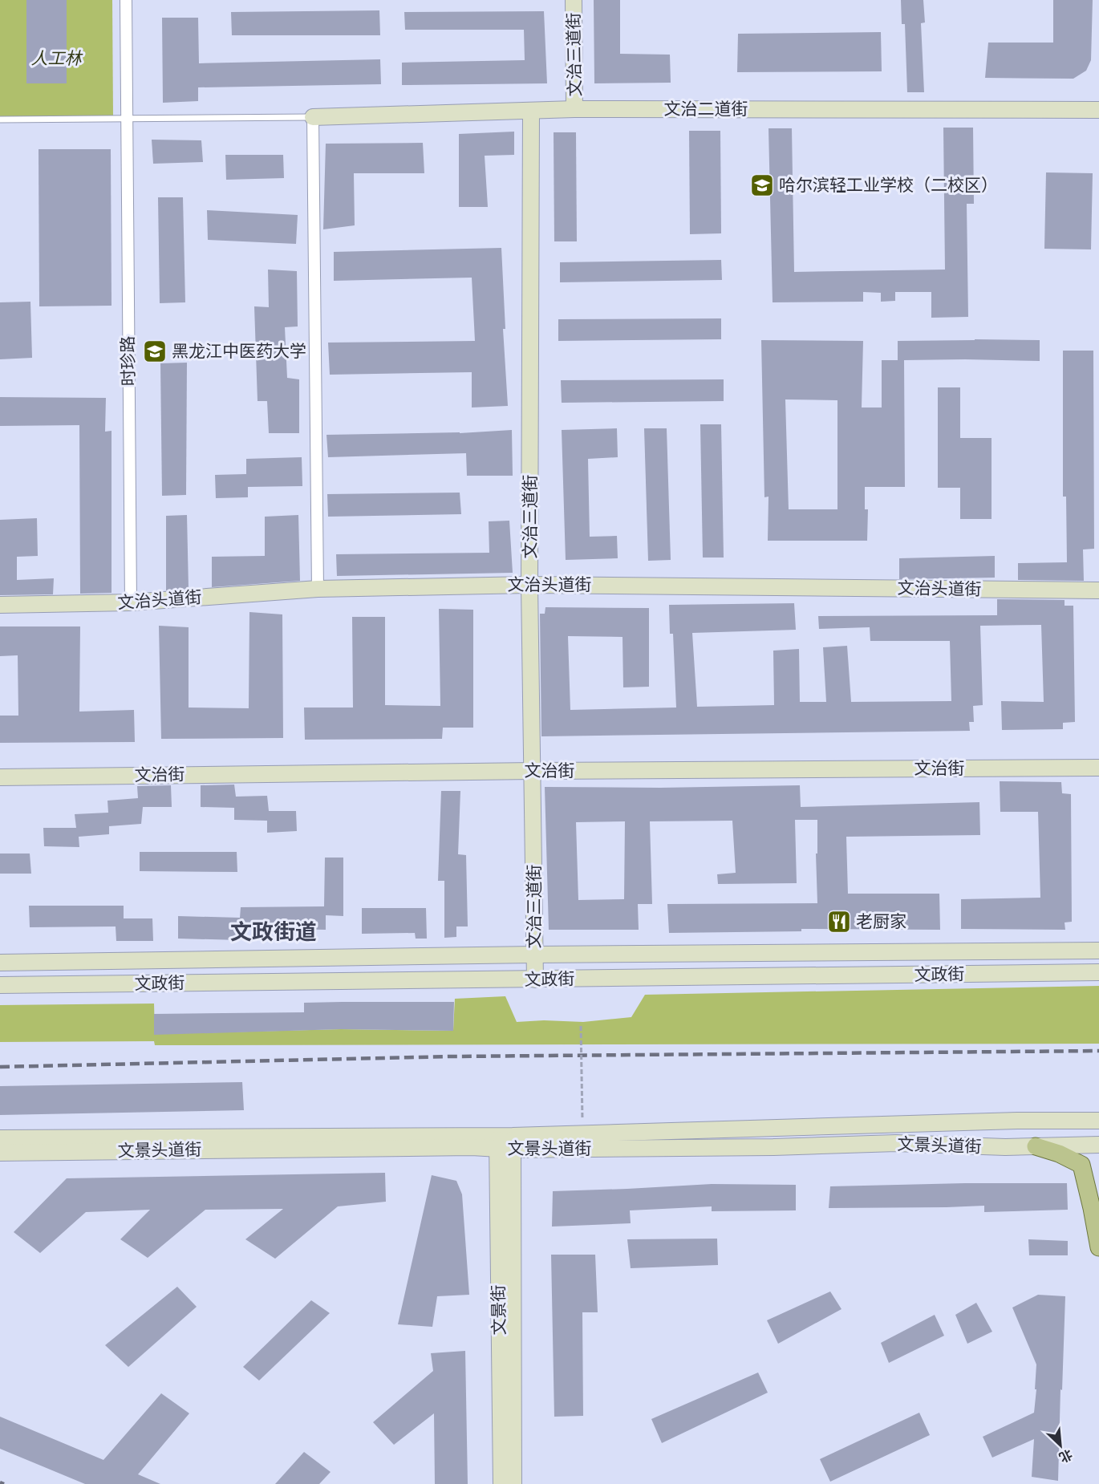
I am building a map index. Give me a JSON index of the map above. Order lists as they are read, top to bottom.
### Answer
{
  "streets": {
    "main road": [
      "文治三道街",
      "文治二道街",
      "文治头道街",
      "文治街",
      "文政街",
      "文景头道街",
      "文景街"
    ],
    "street": ["时珍路"]
  },
  "crossings": [
    ["文治三道街", "文治二道街"],
    ["文治三道街", "文治头道街"],
    ["文治三道街", "文治街"],
    ["文治三道街", "文政街"],
    ["时珍路", "文治头道街"],
    ["文景头道街", "文景街"]
  ],
  "districts": ["文政街道"],
  "parks": ["人工林"],
  "places": {
    "school or university": ["哈尔滨轻工业学校（二校区）", "黑龙江中医药大学"],
    "restaurant": ["老厨家"]
  },
  "north": "bottom right"
}
